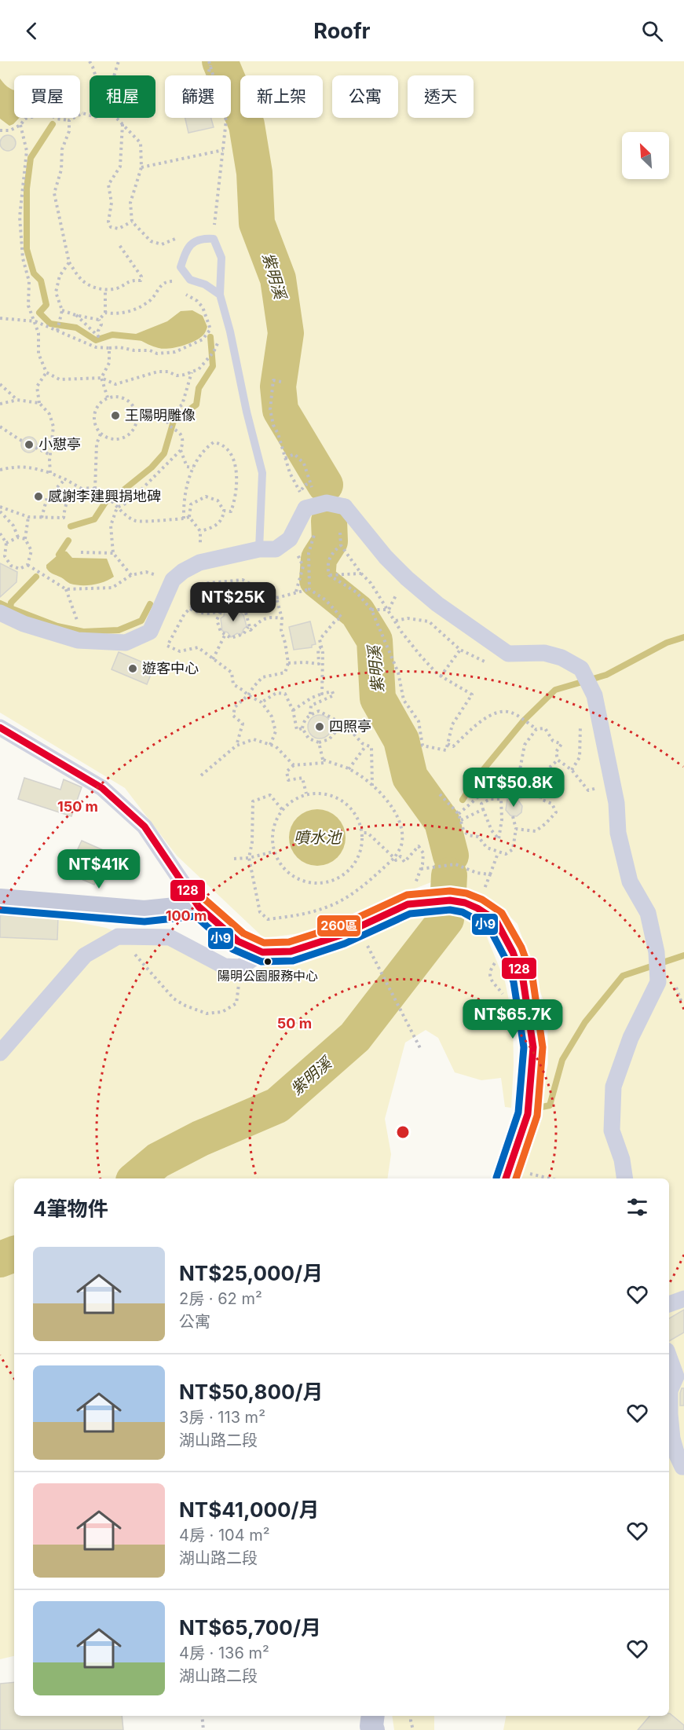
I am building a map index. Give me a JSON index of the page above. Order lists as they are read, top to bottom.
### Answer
{
  "water": ["紫明溪", "噴水池"],
  "places": [
    "王陽明雕像",
    "小憇亭",
    "感謝李建興捐地碑",
    "遊客中心",
    "四照亭",
    "陽明公園服務中心"
  ],
  "lines": ["transit line 128", "transit line 260區", "transit line 小9"],
  "north": "top left",
  "page": {
    "header": "Roofr",
    "chip": [
      "買屋",
      "租屋",
      "篩選",
      "新上架",
      "公寓",
      "透天"
    ],
    "price": [
      "NT$25K",
      "NT$50.8K",
      "NT$41K",
      "NT$65.7K"
    ],
    "heading": "4筆物件",
    "list": [
      {
        "name": "NT$25,000/月",
        "note": "2房 · 62 m² · 公寓"
      },
      {
        "name": "NT$50,800/月",
        "note": "3房 · 113 m² · 湖山路二段"
      },
      {
        "name": "NT$41,000/月",
        "note": "4房 · 104 m² · 湖山路二段"
      },
      {
        "name": "NT$65,700/月",
        "note": "4房 · 136 m² · 湖山路二段"
      }
    ]
  },
  "rings": ["150 m", "100 m", "50 m"]
}
